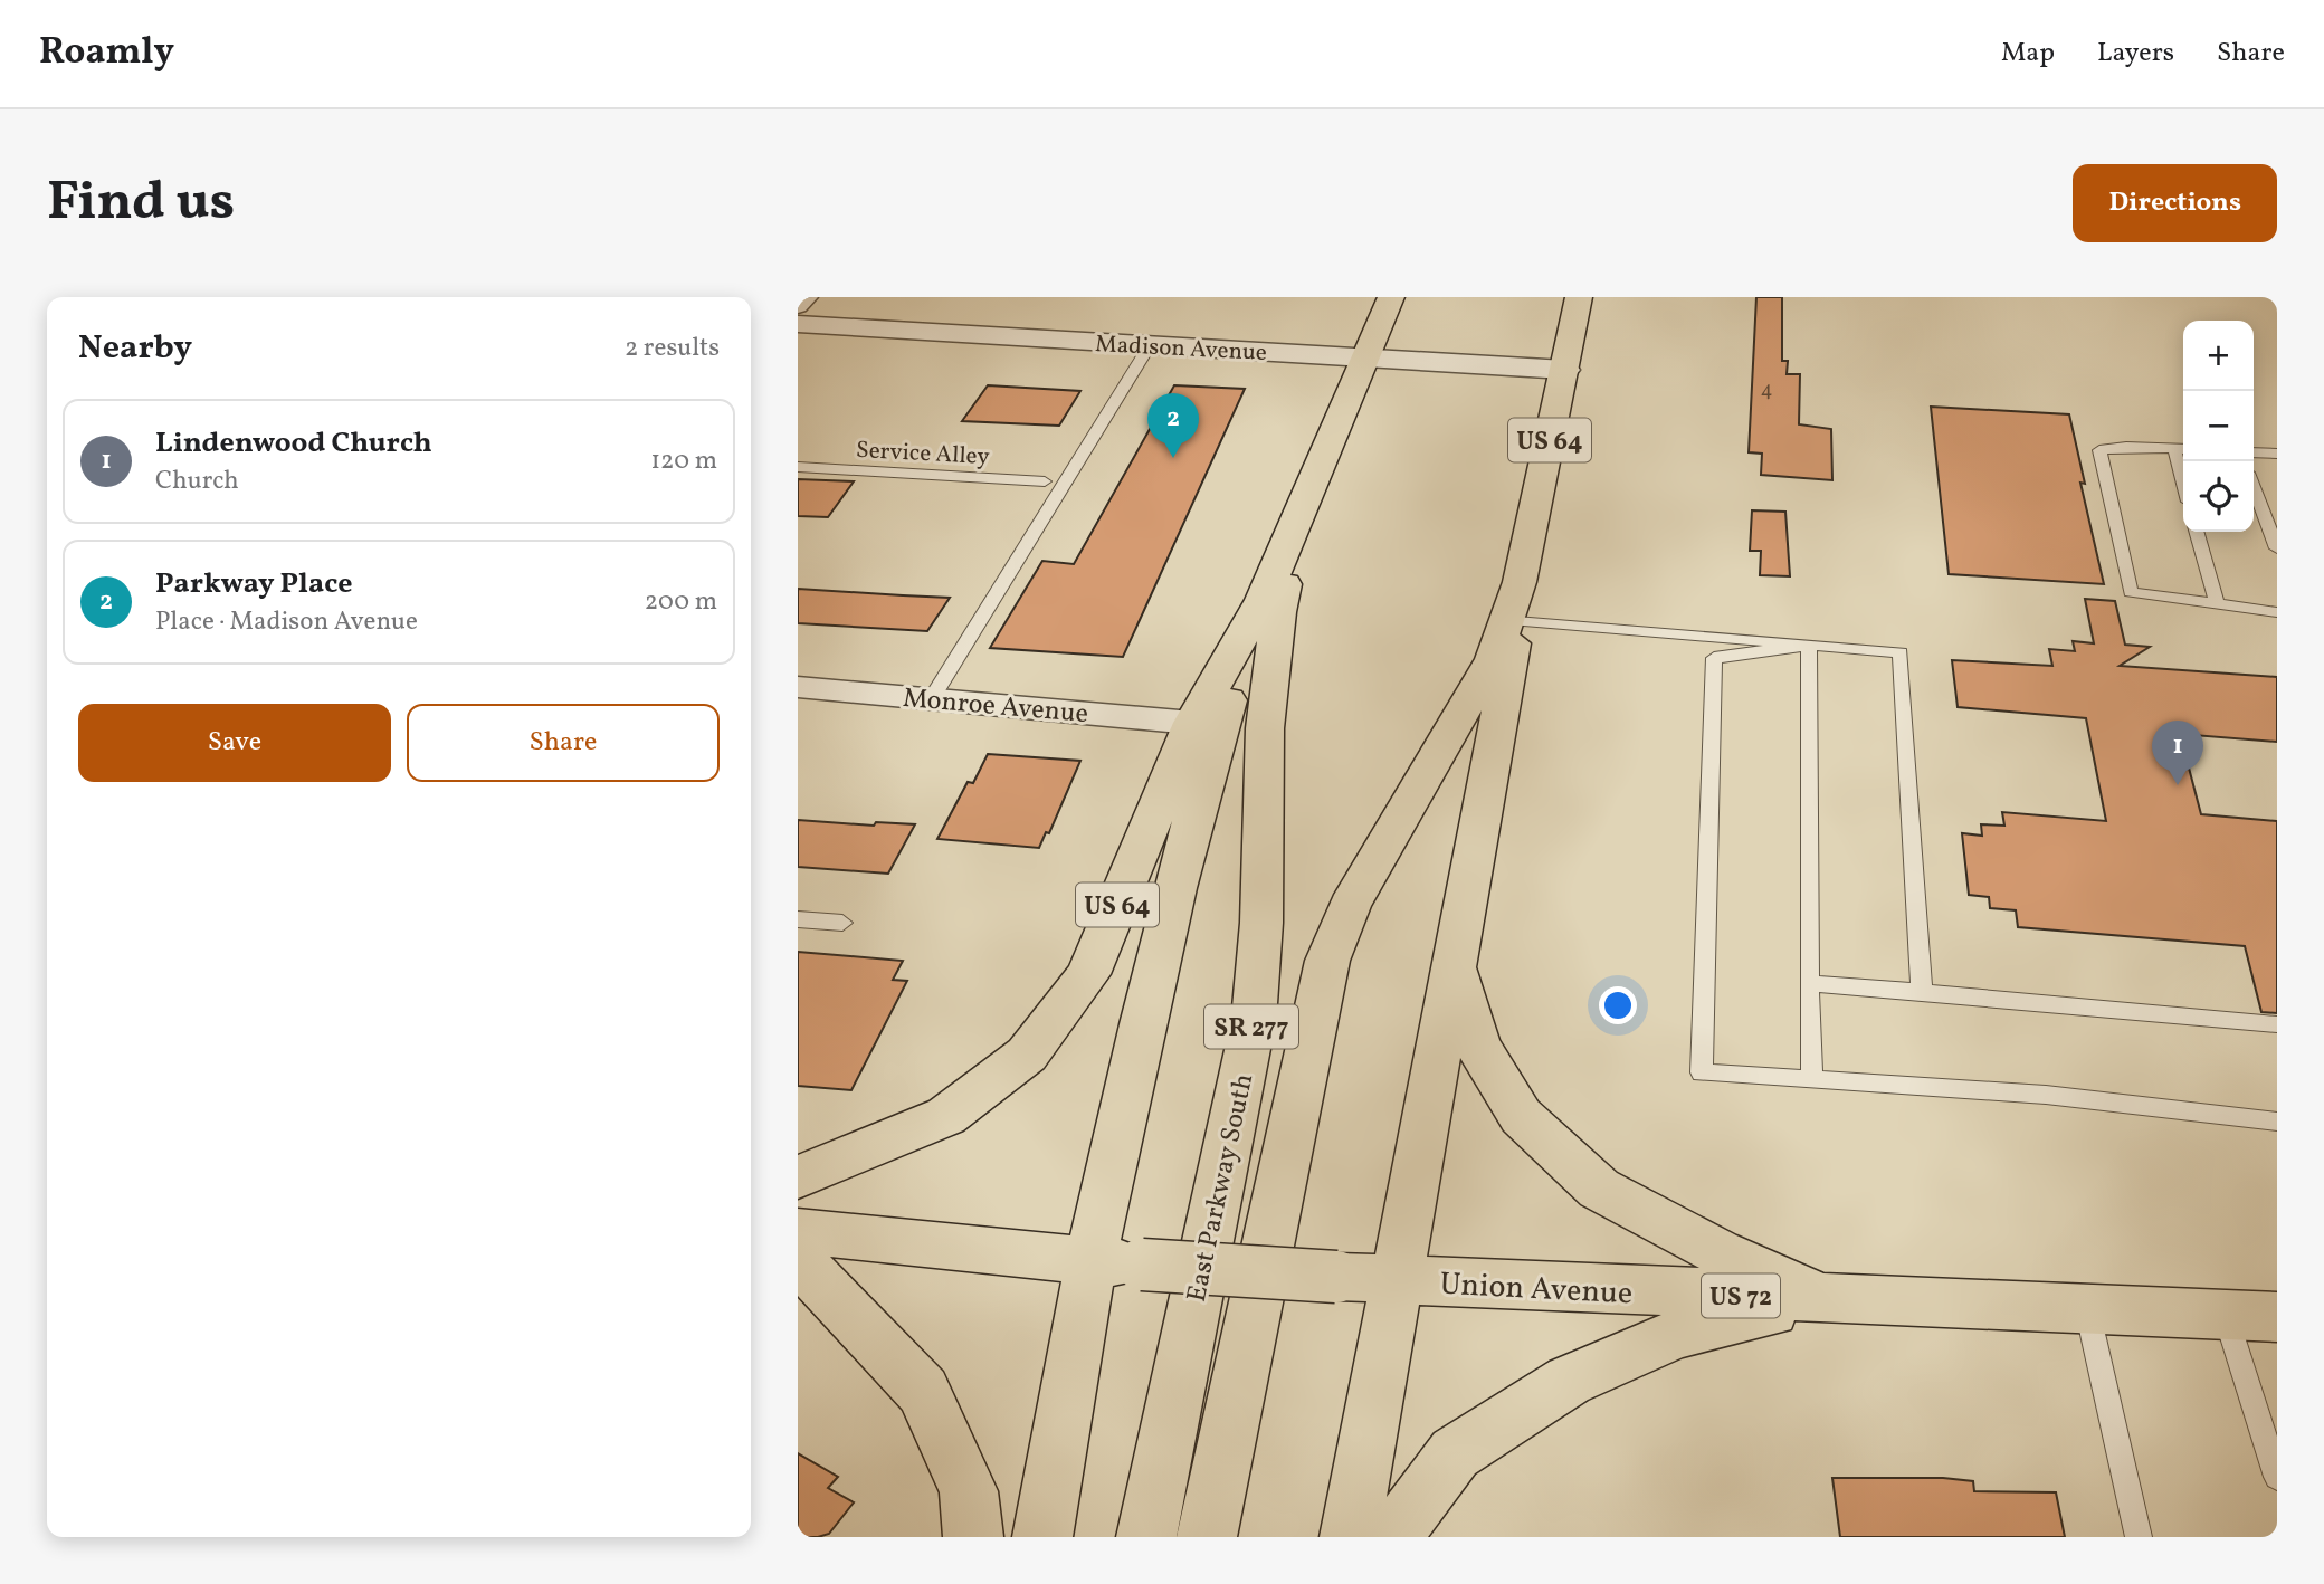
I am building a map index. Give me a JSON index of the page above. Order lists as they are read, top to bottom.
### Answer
{
  "streets": {
    "main road": [
      "US 64",
      "SR 277",
      "East Parkway South",
      "Union Avenue",
      "US 72"
    ],
    "street": ["Madison Avenue", "Monroe Avenue"],
    "lane": ["Service Alley"]
  },
  "crossings": [
    ["Madison Avenue", "US 64"],
    ["US 64", "Monroe Avenue"],
    ["US 64", "East Parkway South"],
    ["US 64", "Union Avenue"]
  ],
  "house_numbers": ["4"],
  "page": {
    "header": "Roamly",
    "nav": ["Map", "Layers", "Share"],
    "buttons": [
      "Directions",
      ["Save", "Share"]
    ],
    "title": "Find us",
    "heading": ["Nearby", "2 results"],
    "map_buttons": ["+", "−"],
    "pins": ["2", "1"],
    "list": [
      {
        "mark": "1",
        "name": "Lindenwood Church",
        "note": "Church",
        "value": "120 m"
      },
      {
        "mark": "2",
        "name": "Parkway Place",
        "note": "Place · Madison Avenue",
        "value": "200 m"
      }
    ]
  }
}
